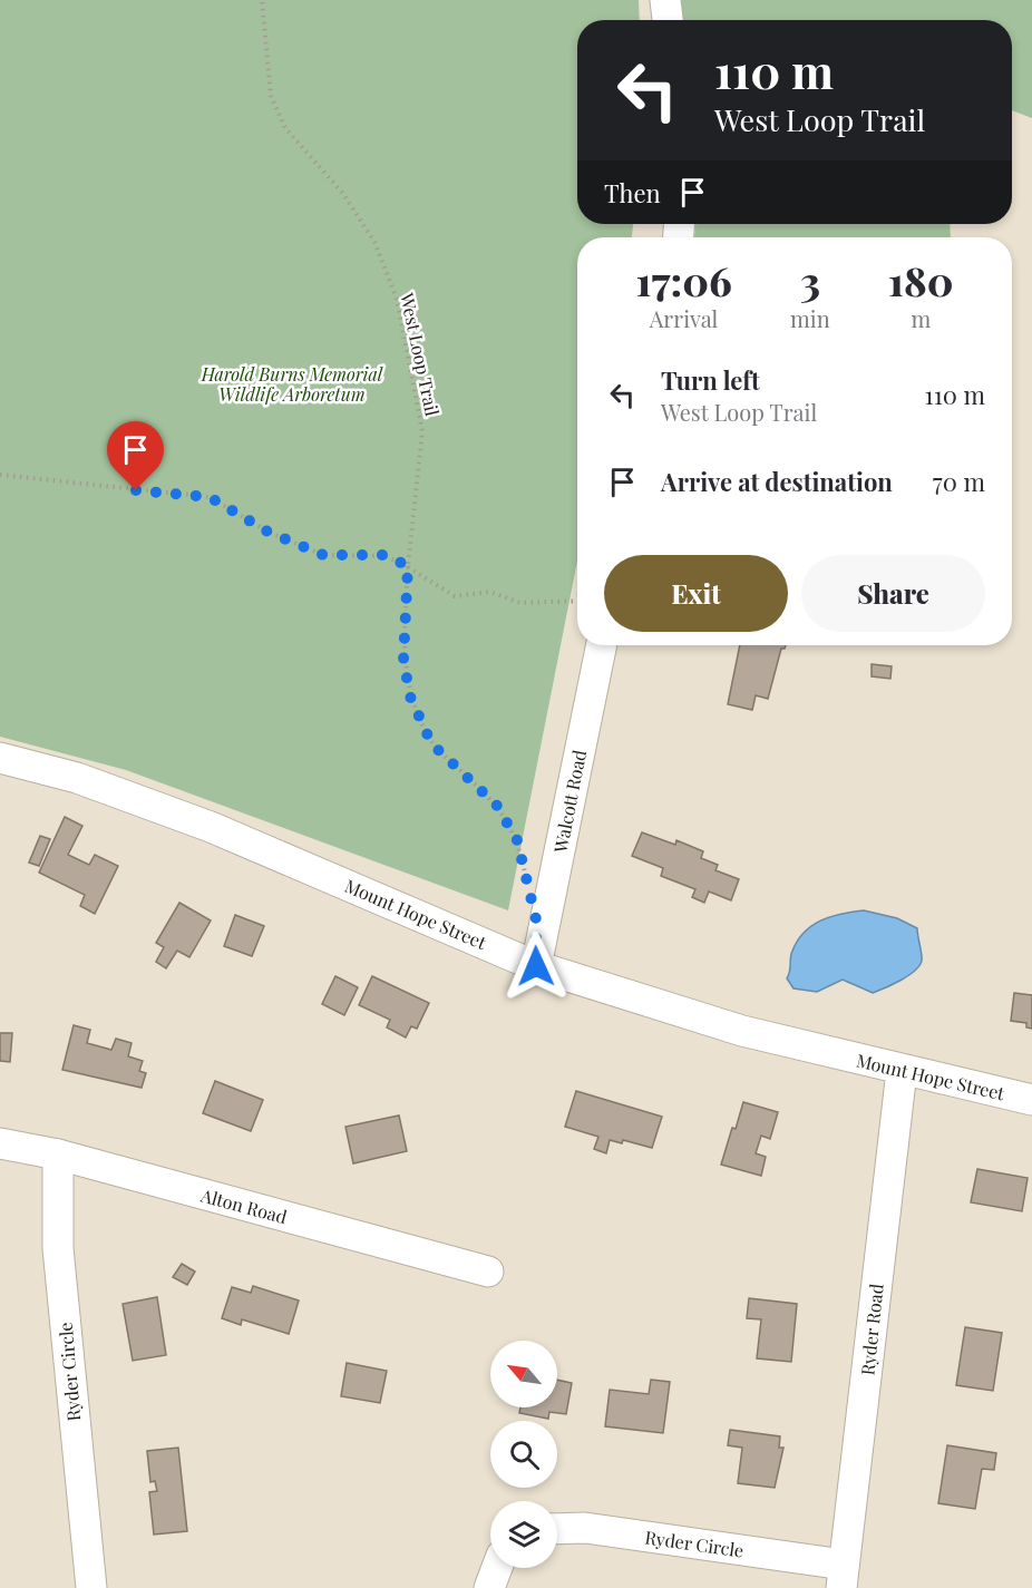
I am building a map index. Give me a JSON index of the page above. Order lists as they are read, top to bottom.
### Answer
{
  "streets": {
    "street": [
      "Walcott Road",
      "Mount Hope Street",
      "Alton Road",
      "Ryder Road",
      "Ryder Circle"
    ],
    "path": ["West Loop Trail"]
  },
  "crossings": [
    ["Walcott Road", "Mount Hope Street"],
    ["Mount Hope Street", "Ryder Road"],
    ["Alton Road", "Ryder Circle"],
    ["Ryder Road", "Ryder Circle"]
  ],
  "parks": ["Harold Burns Memorial Wildlife Arboretum"],
  "north": "top left",
  "page": {
    "turn": ["110 m", "West Loop Trail"],
    "then": "Then",
    "eta": [
      "17:06",
      "Arrival",
      "3",
      "min",
      "180",
      "m"
    ],
    "list": [
      {
        "name": "Turn left",
        "note": "West Loop Trail",
        "value": "110 m"
      },
      {
        "name": "Arrive at destination",
        "value": "70 m"
      }
    ],
    "buttons": ["Exit", "Share"]
  }
}
